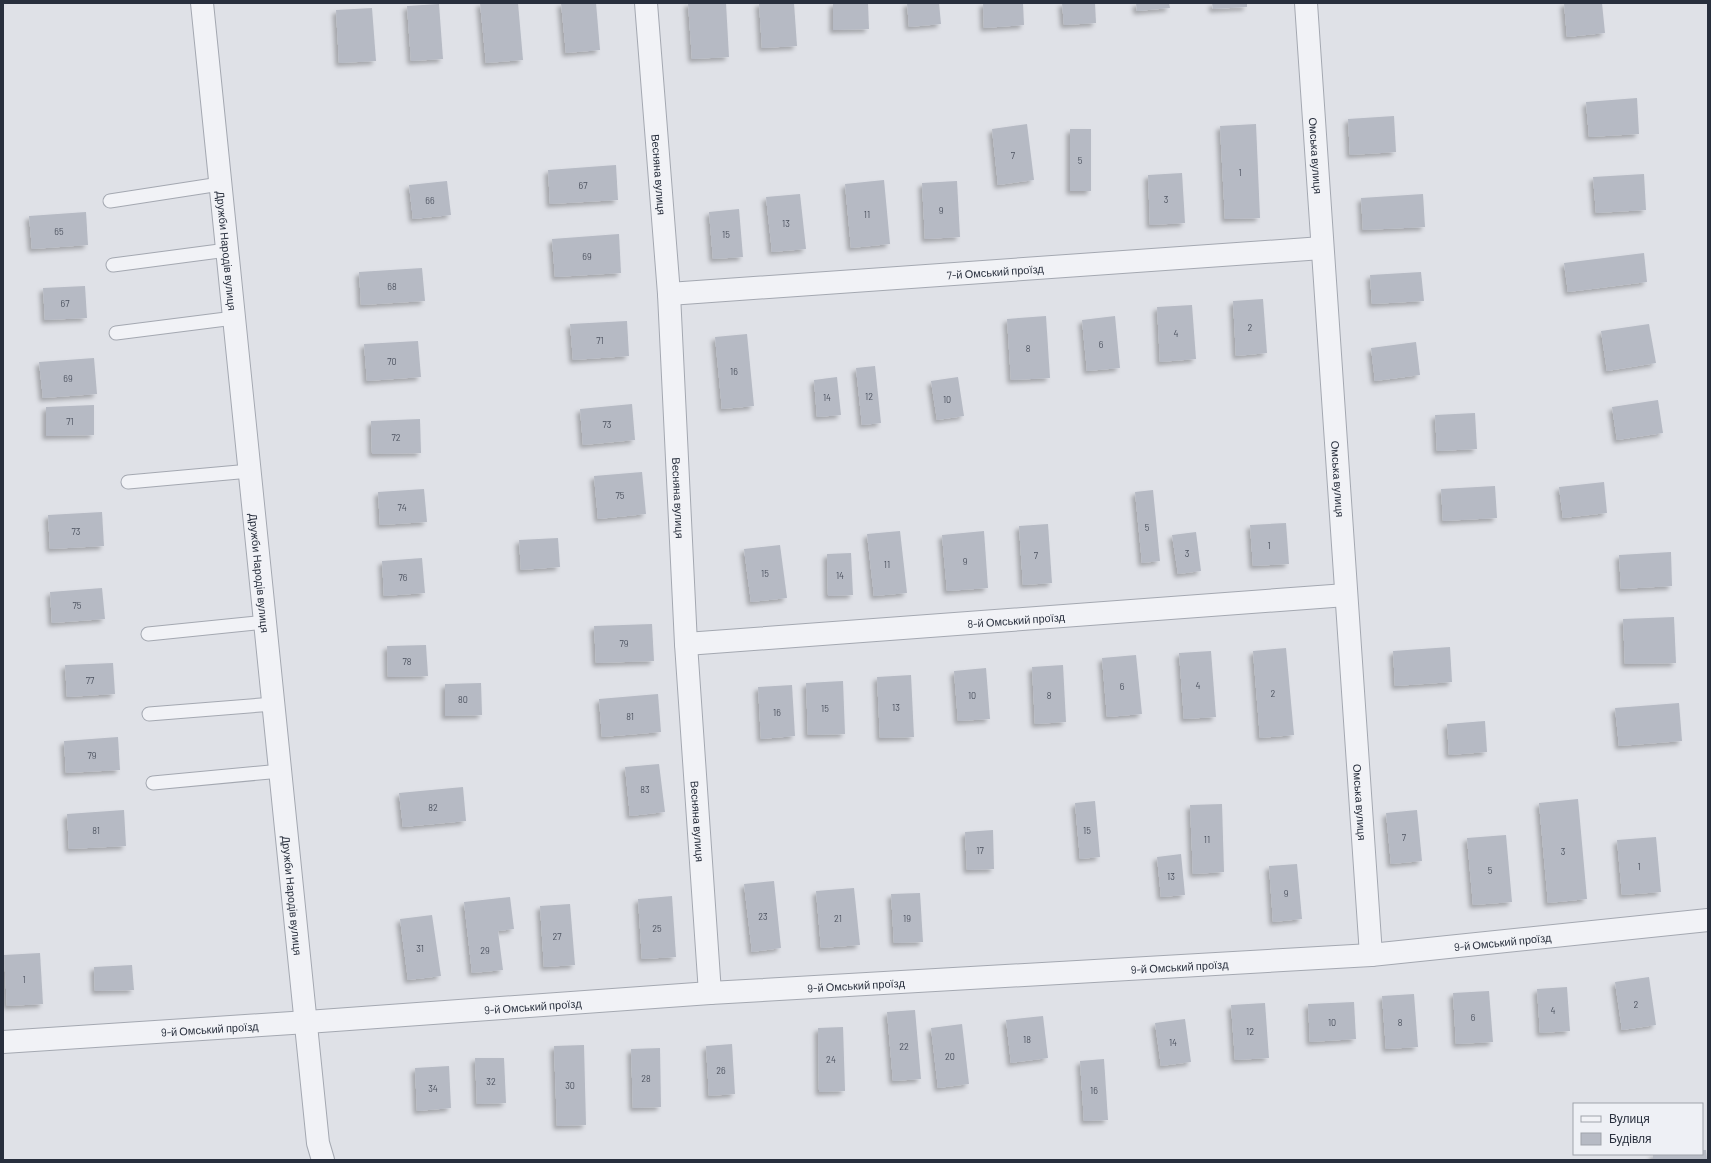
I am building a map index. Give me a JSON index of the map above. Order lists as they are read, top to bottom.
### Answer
{
  "streets": {
    "street": [
      "Омська вулиця",
      "Весняна вулиця",
      "Дружби Народів вулиця",
      "7-й Омський проїзд",
      "8-й Омський проїзд",
      "9-й Омський проїзд"
    ]
  },
  "crossings": [
    ["Омська вулиця", "7-й Омський проїзд"],
    ["Омська вулиця", "8-й Омський проїзд"],
    ["Омська вулиця", "9-й Омський проїзд"],
    ["Весняна вулиця", "7-й Омський проїзд"],
    ["Весняна вулиця", "8-й Омський проїзд"],
    ["Весняна вулиця", "9-й Омський проїзд"],
    ["Дружби Народів вулиця", "9-й Омський проїзд"]
  ],
  "house_numbers": [
    "7",
    "5",
    "1",
    "67",
    "3",
    "66",
    "9",
    "11",
    "13",
    "65",
    "15",
    "69",
    "68",
    "67",
    "2",
    "4",
    "71",
    "6",
    "8",
    "70",
    "16",
    "69",
    "12",
    "14",
    "10",
    "71",
    "73",
    "72",
    "75",
    "74",
    "5",
    "73",
    "1",
    "3",
    "7",
    "9",
    "11",
    "15",
    "14",
    "76",
    "75",
    "79",
    "78",
    "77",
    "4",
    "6",
    "2",
    "10",
    "8",
    "80",
    "13",
    "15",
    "16",
    "81",
    "79",
    "83",
    "82",
    "81",
    "15",
    "7",
    "11",
    "17",
    "3",
    "1",
    "5",
    "13",
    "9",
    "23",
    "21",
    "19",
    "25",
    "27",
    "31",
    "29",
    "1",
    "2",
    "4",
    "6",
    "10",
    "8",
    "12",
    "18",
    "14",
    "22",
    "20",
    "24",
    "26",
    "28",
    "32",
    "30",
    "34",
    "16"
  ],
  "legend": ["Вулиця", "Будівля"]
}
